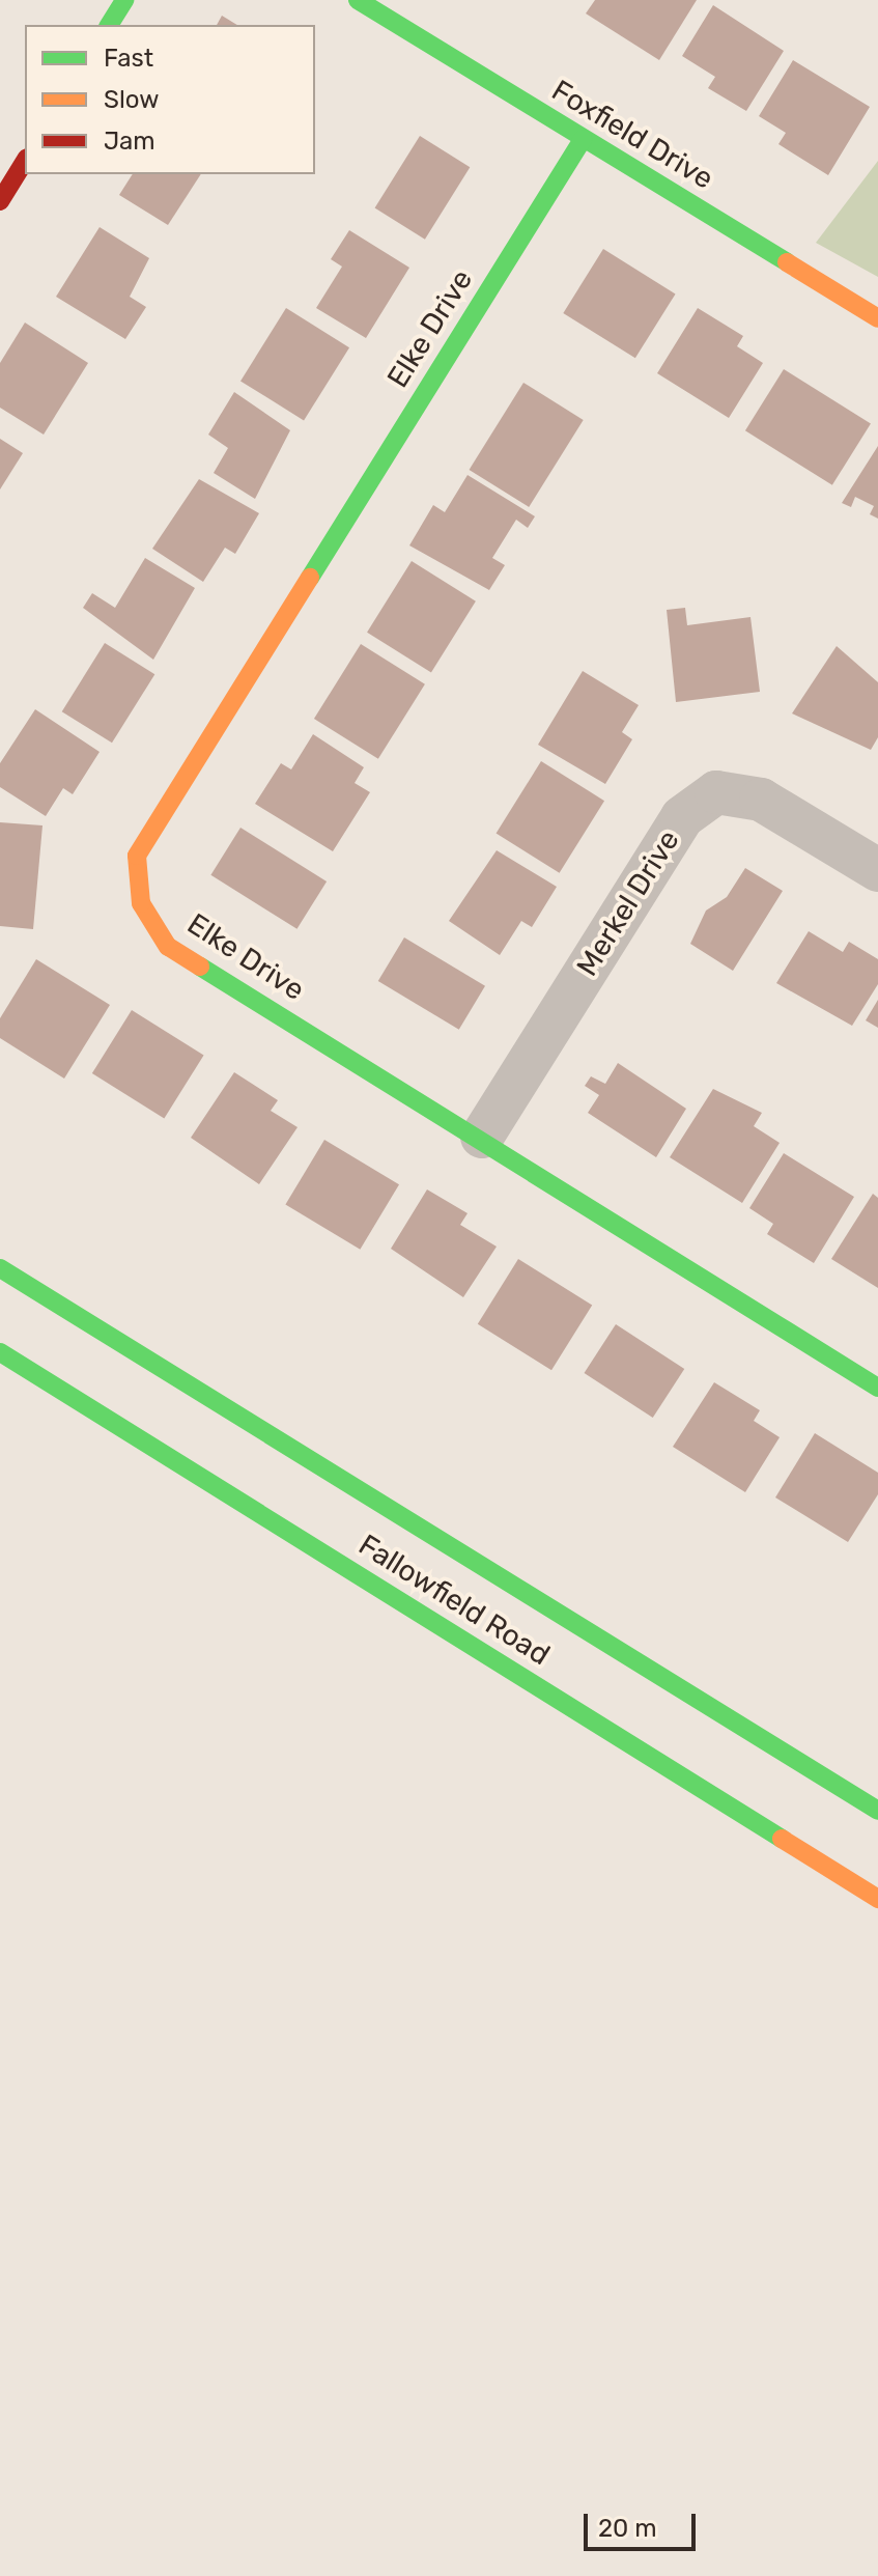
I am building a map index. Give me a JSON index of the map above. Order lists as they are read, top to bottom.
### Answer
{
  "streets": {
    "street": [
      "Foxfield Drive",
      "Elke Drive",
      "Merkel Drive",
      "Fallowfield Road"
    ]
  },
  "crossings": [
    ["Foxfield Drive", "Elke Drive"],
    ["Elke Drive", "Merkel Drive"]
  ],
  "legend": ["Fast", "Slow", "Jam"],
  "scale_bar": "20 m"
}
